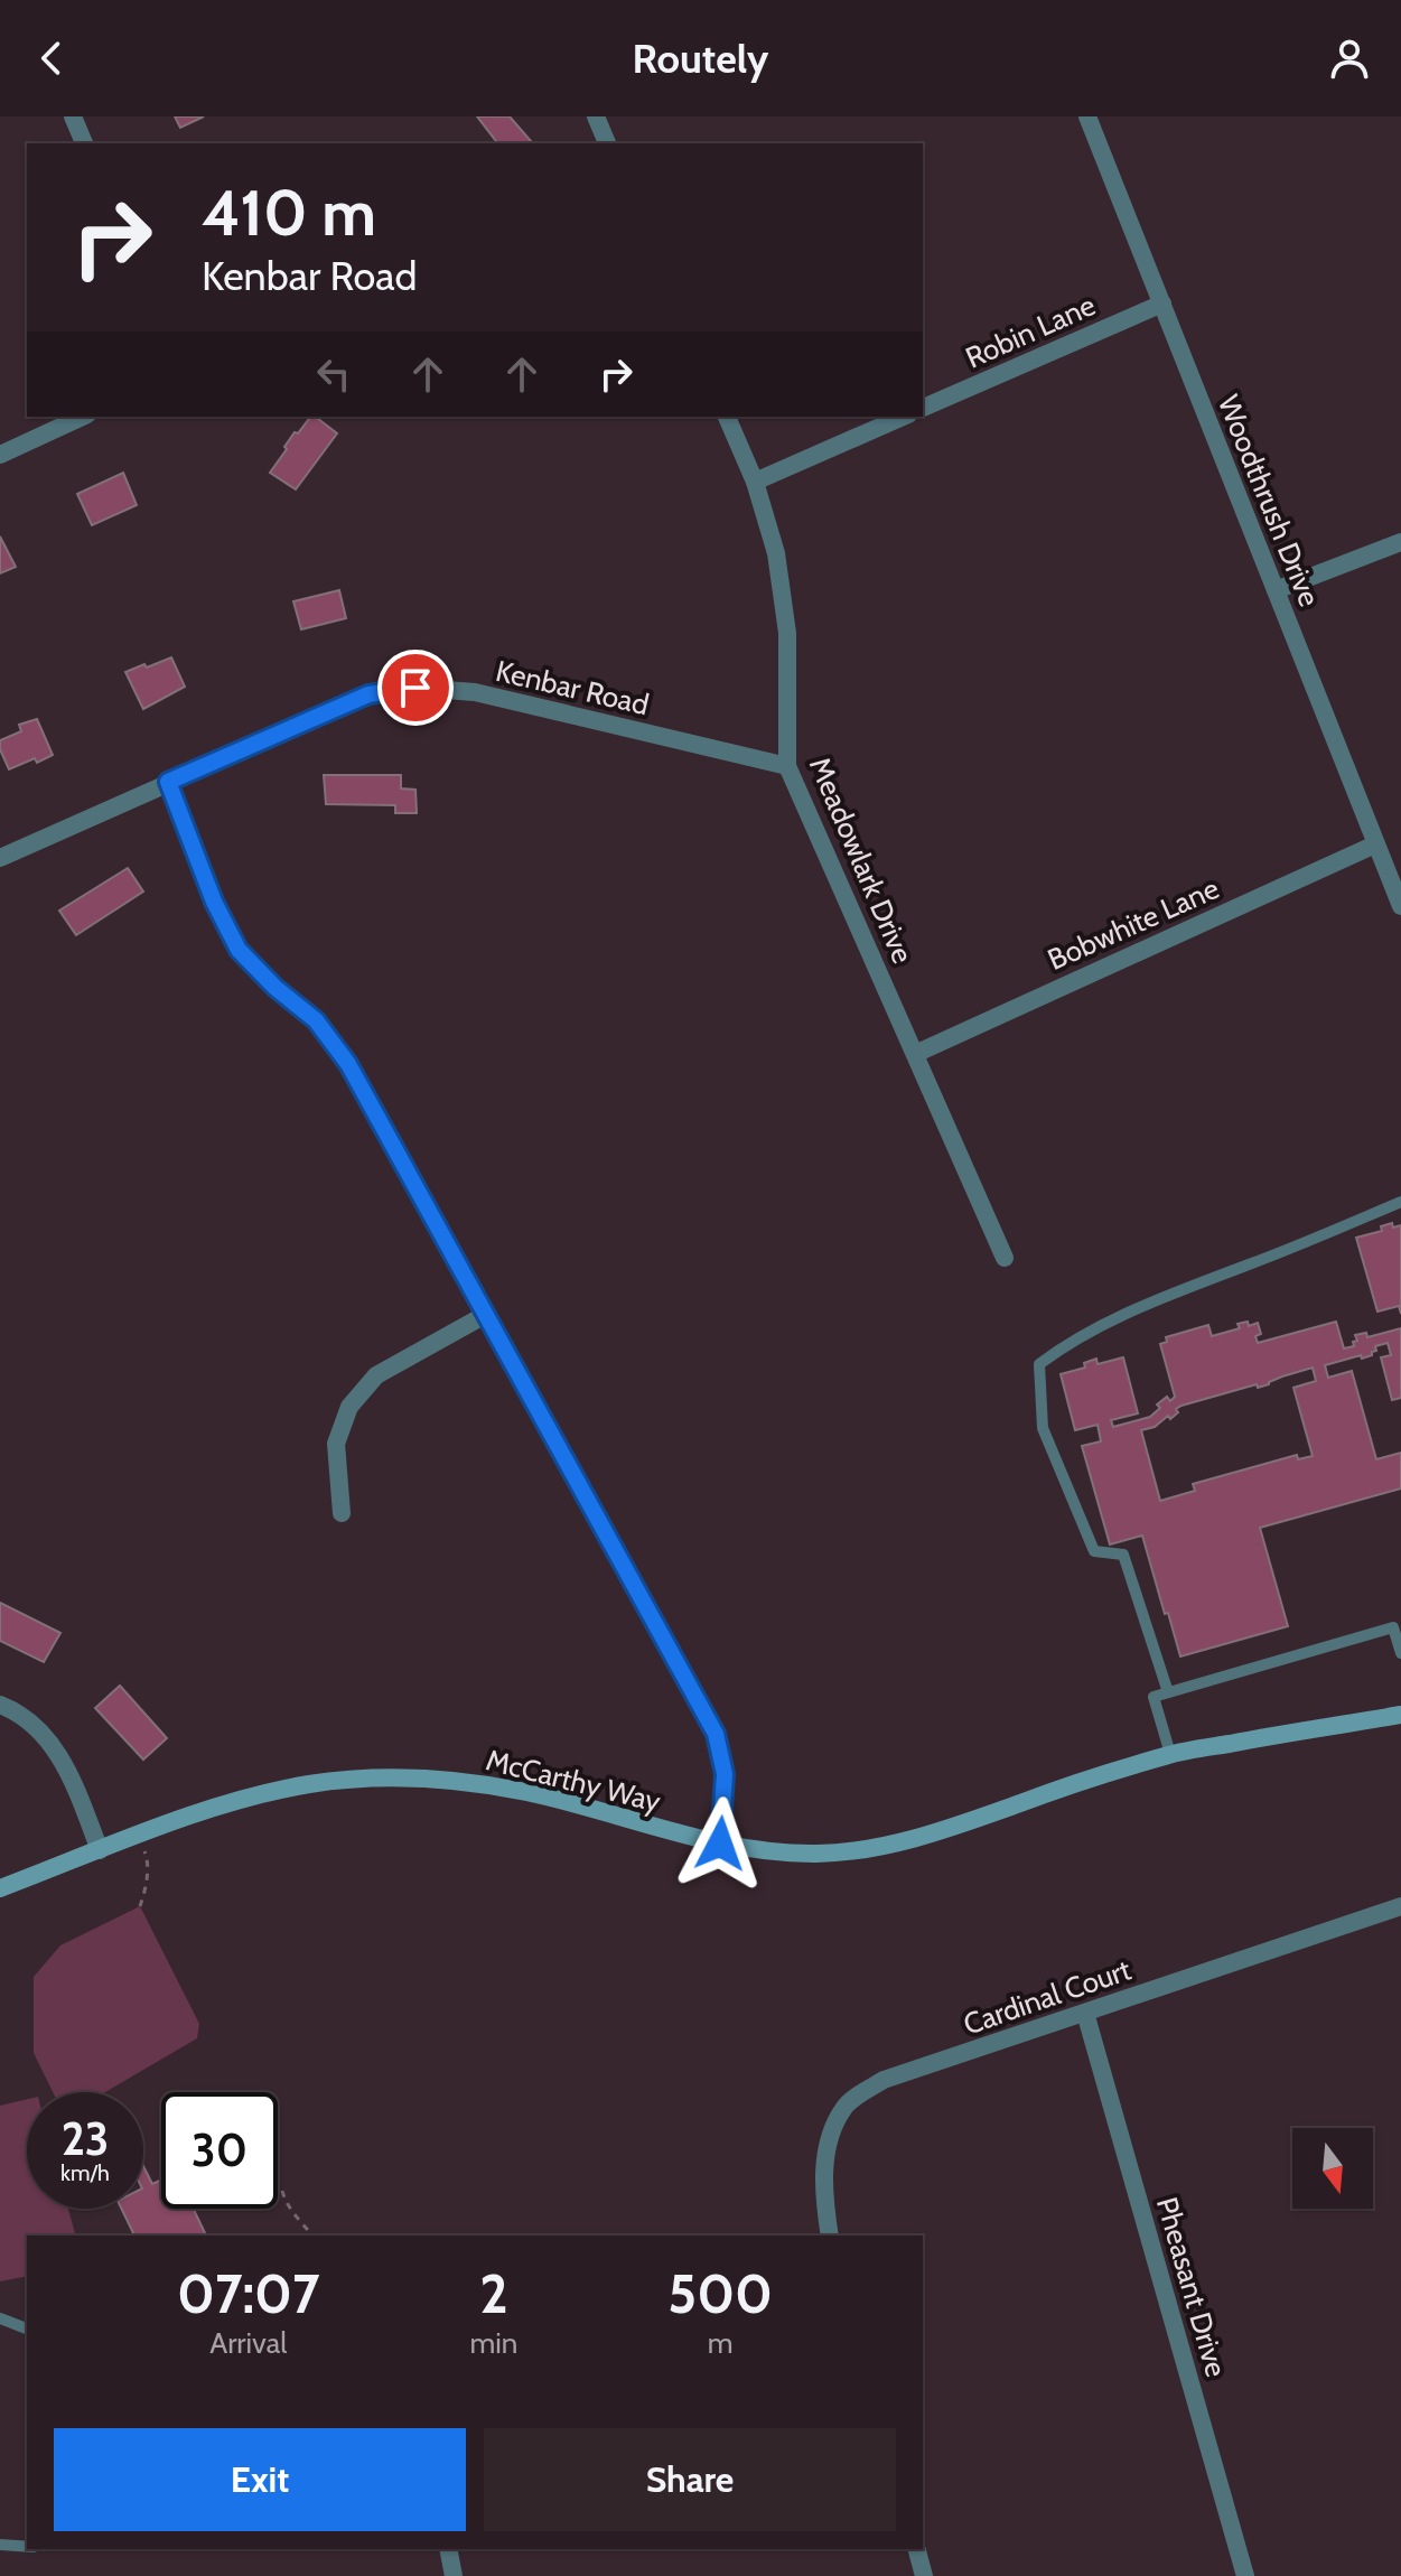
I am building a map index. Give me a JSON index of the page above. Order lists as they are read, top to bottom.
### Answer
{
  "streets": {
    "street": [
      "Robin Lane",
      "Woodthrush Drive",
      "Kenbar Road",
      "Meadowlark Drive",
      "Bobwhite Lane",
      "McCarthy Way",
      "Cardinal Court",
      "Pheasant Drive"
    ]
  },
  "crossings": [
    ["Robin Lane", "Woodthrush Drive"],
    ["Woodthrush Drive", "Bobwhite Lane"],
    ["Kenbar Road", "Meadowlark Drive"],
    ["Meadowlark Drive", "Bobwhite Lane"],
    ["Cardinal Court", "Pheasant Drive"]
  ],
  "north": "bottom",
  "page": {
    "header": "Routely",
    "turn": ["410 m", "Kenbar Road"],
    "speed": "23 km/h",
    "limit": "30",
    "eta": [
      "07:07",
      "Arrival",
      "2",
      "min",
      "500",
      "m"
    ],
    "buttons": ["Exit", "Share"]
  }
}
